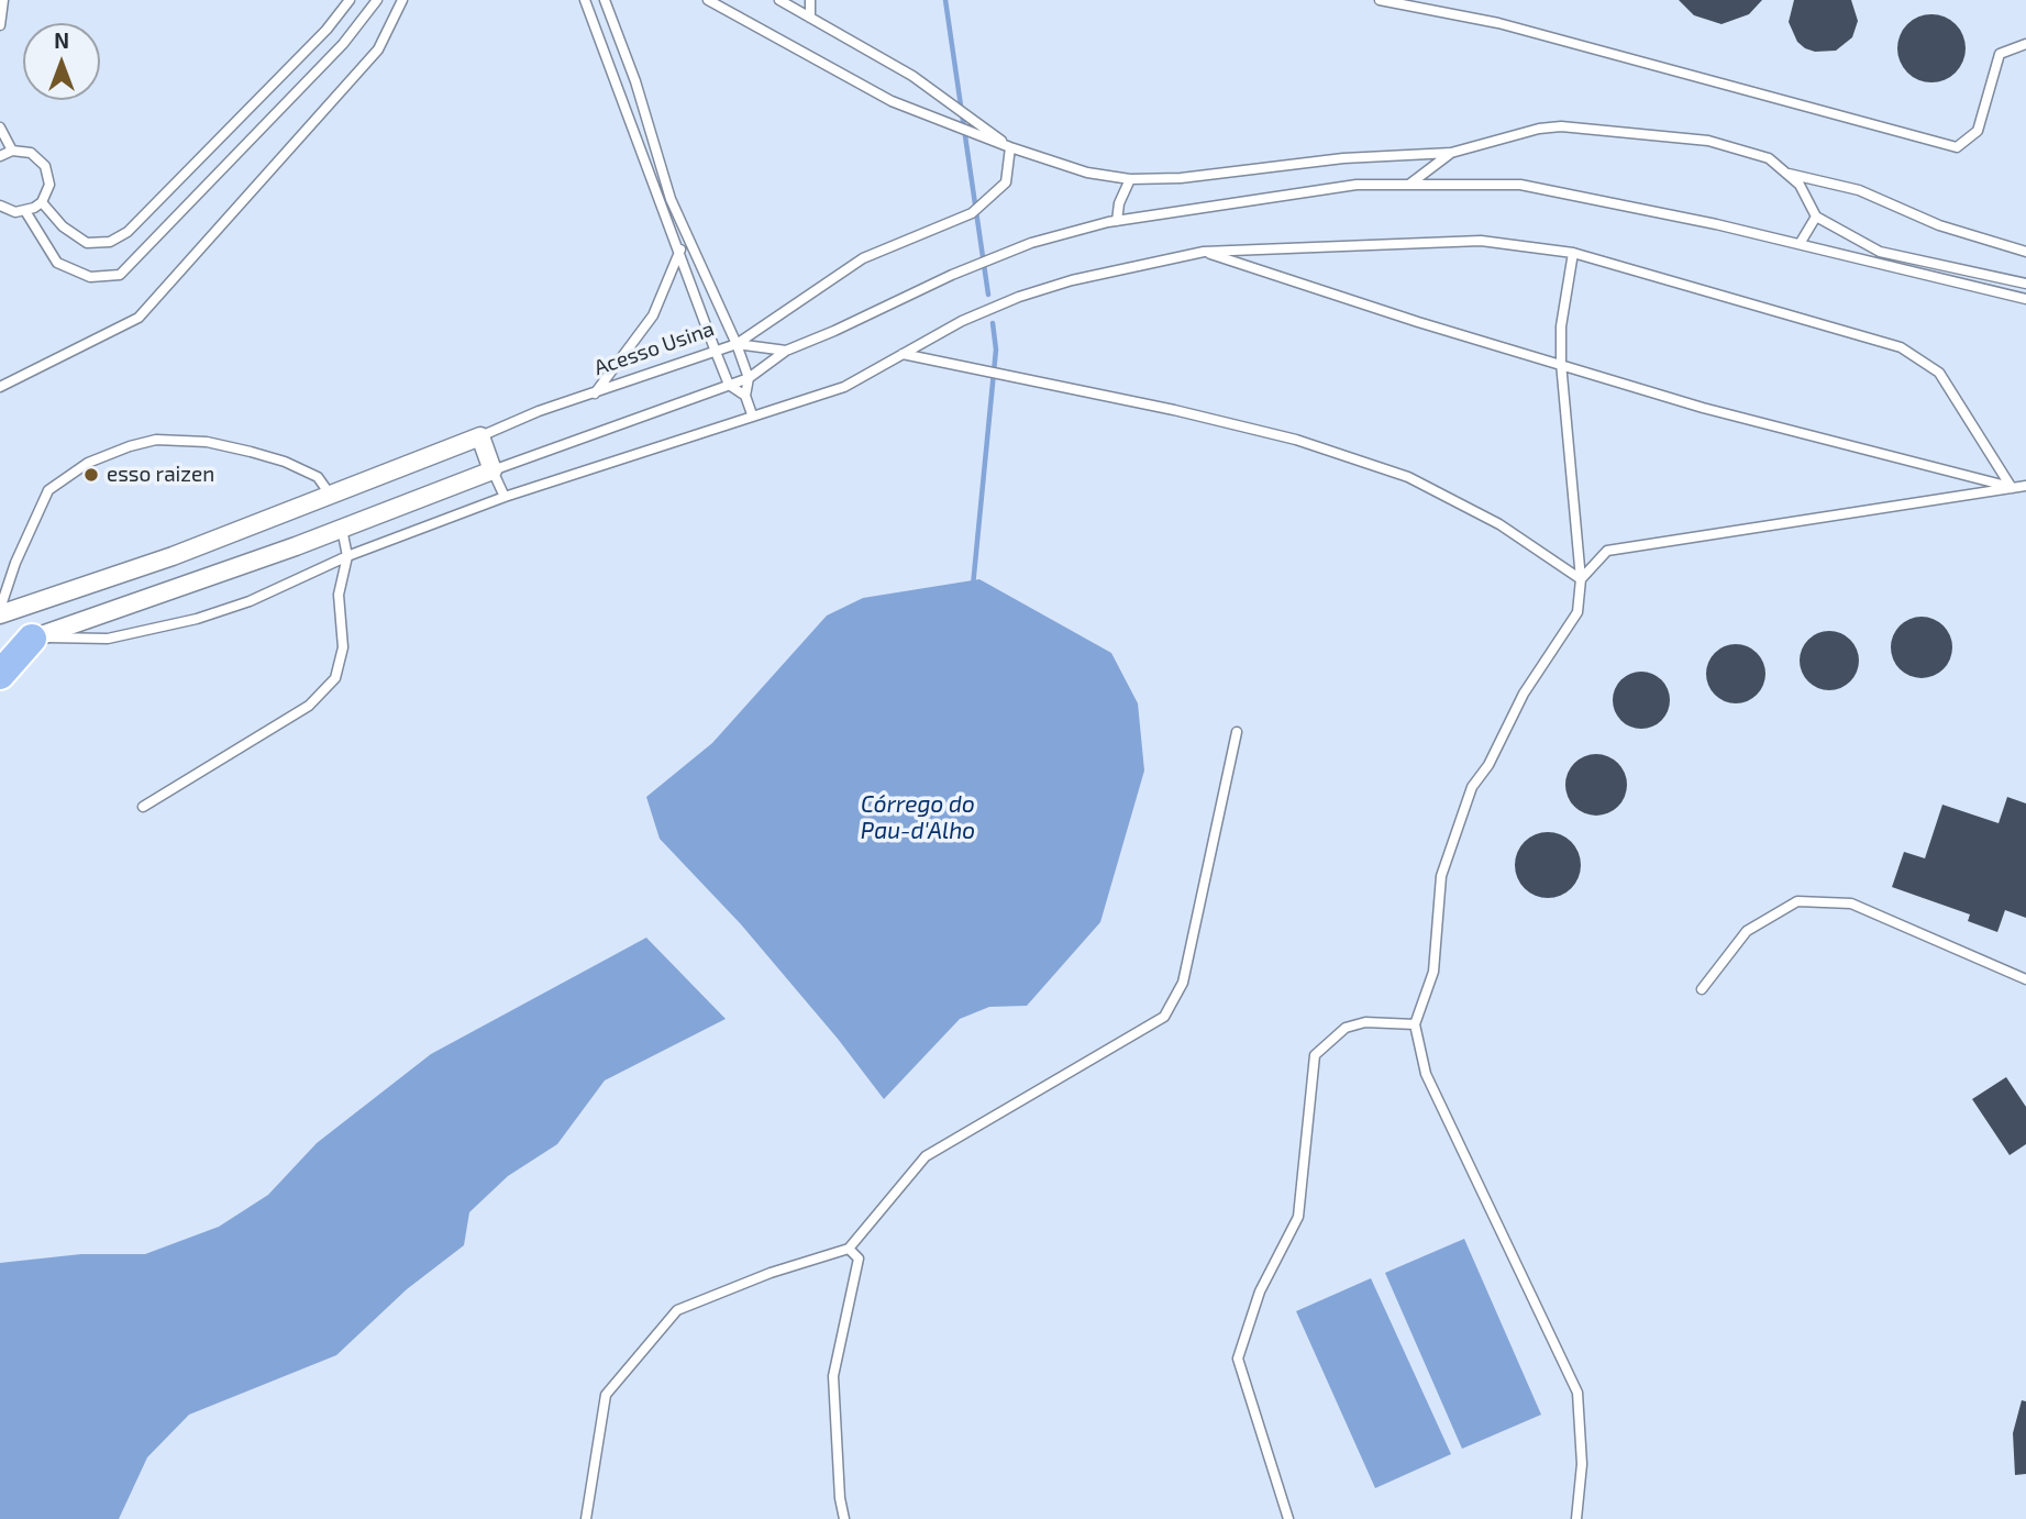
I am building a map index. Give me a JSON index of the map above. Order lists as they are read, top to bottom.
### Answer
{
  "streets": {
    "street": ["Acesso Usina"]
  },
  "water": ["Córrego do Pau-d'Alho"],
  "places": ["esso raizen"],
  "north": "top"
}
